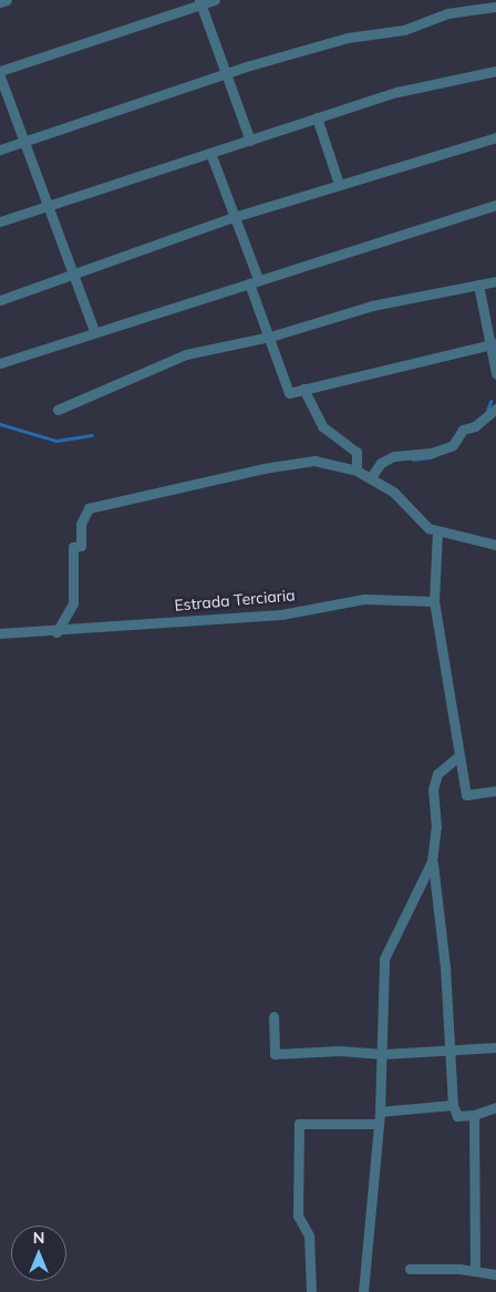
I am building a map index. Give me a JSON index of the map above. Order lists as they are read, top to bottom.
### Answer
{
  "streets": {
    "street": ["Estrada Terciaria"]
  },
  "north": "top"
}
